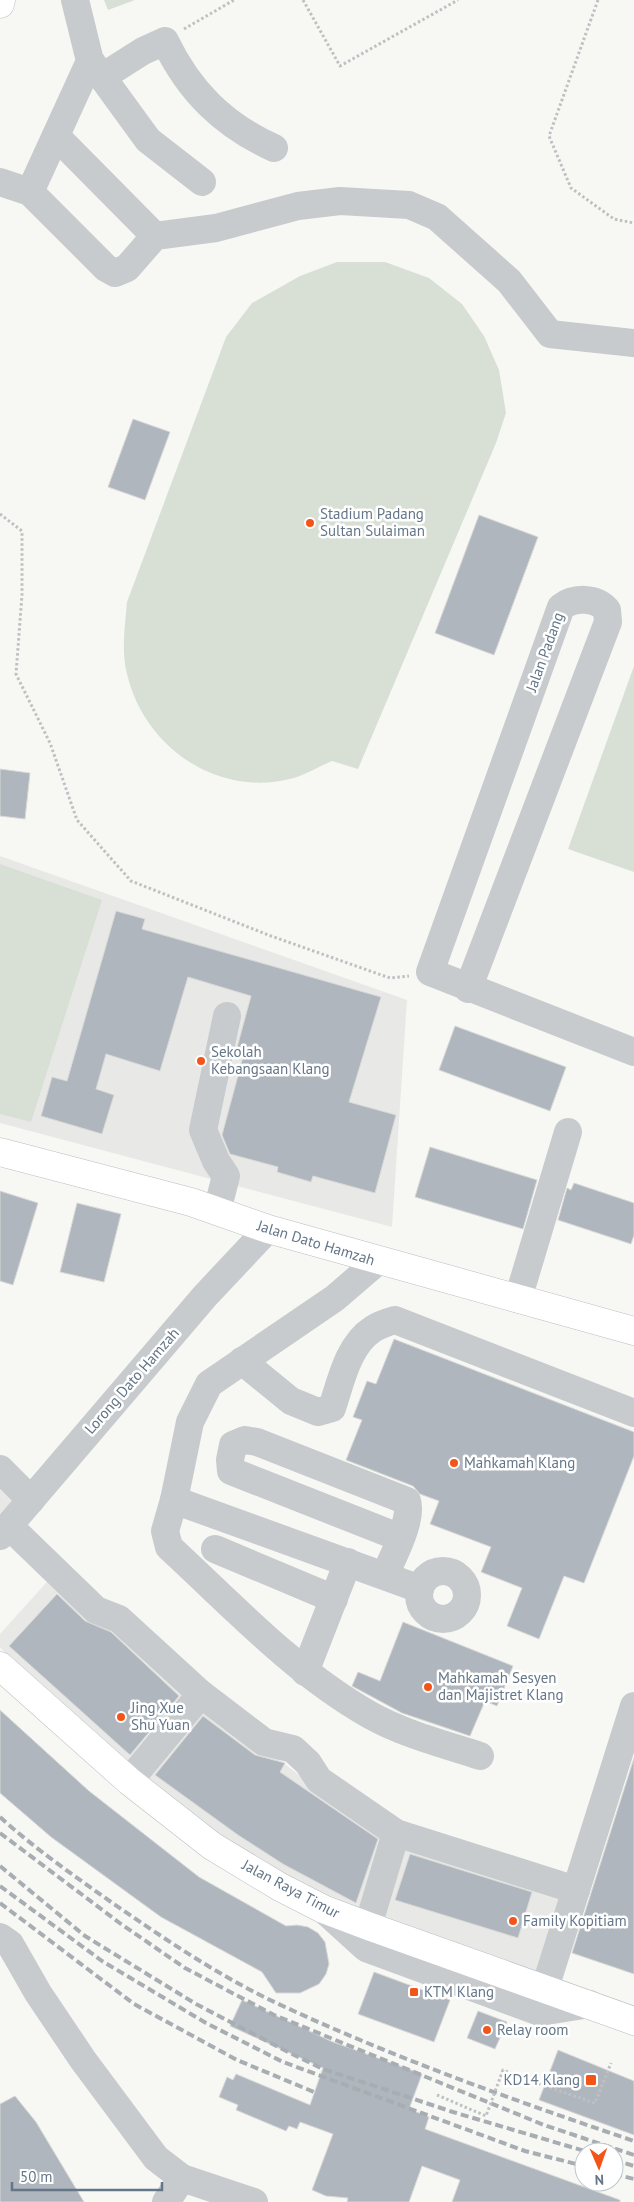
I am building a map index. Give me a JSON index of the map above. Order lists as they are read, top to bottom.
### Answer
{
  "streets": {
    "main road": ["Jalan Dato Hamzah", "Jalan Raya Timur"],
    "street": ["Jalan Padang", "Lorong Dato Hamzah"]
  },
  "crossings": [
    ["Jalan Dato Hamzah", "Lorong Dato Hamzah"]
  ],
  "places": {
    "other": [
      "Stadium Padang Sultan Sulaiman",
      "Sekolah Kebangsaan Klang",
      "Mahkamah Klang",
      "Mahkamah Sesyen dan Majistret Klang",
      "Jing Xue Shu Yuan",
      "Family Kopitiam",
      "Relay room"
    ],
    "transit": ["KTM Klang", "KD14 Klang"]
  },
  "scale_bar": "50 m",
  "north": "bottom"
}
